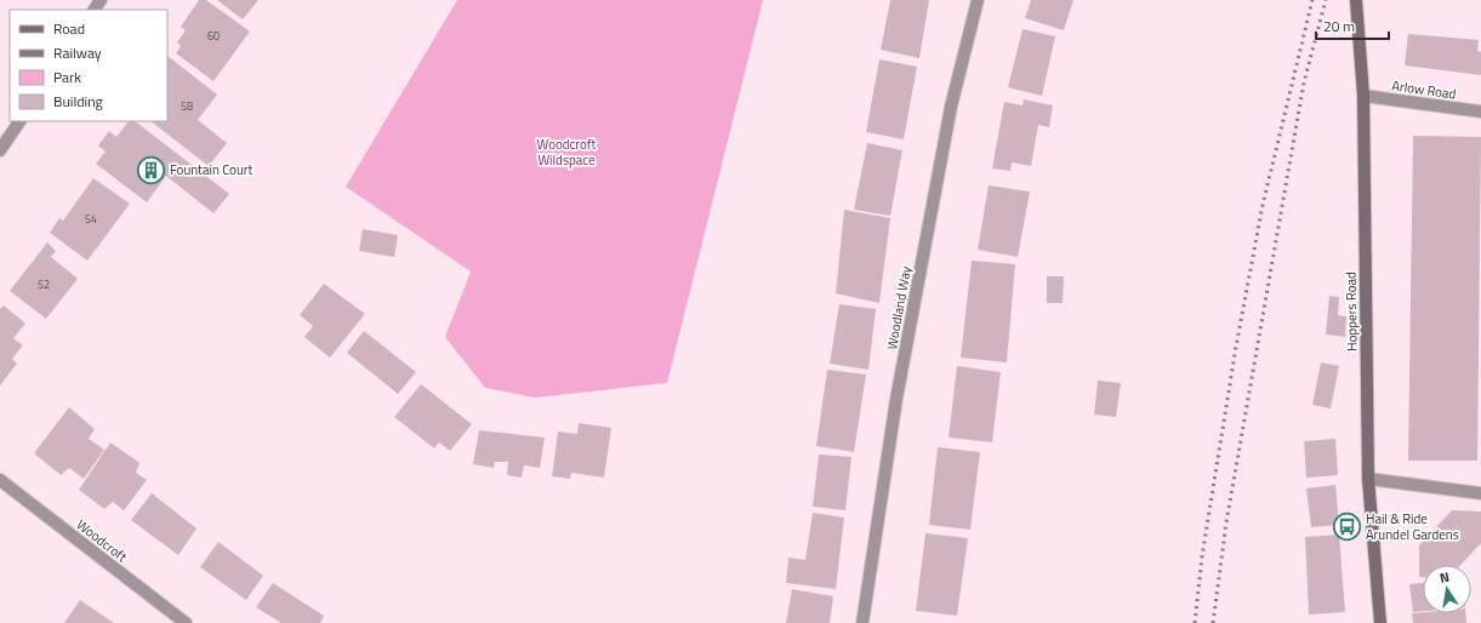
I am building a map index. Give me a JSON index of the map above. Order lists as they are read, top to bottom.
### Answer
{
  "streets": {
    "street": [
      "Arlow Road",
      "Woodland Way",
      "Hoppers Road",
      "Woodcroft"
    ]
  },
  "crossings": [
    ["Arlow Road", "Hoppers Road"]
  ],
  "parks": ["Woodcroft Wildspace"],
  "places": {
    "building": ["Fountain Court"],
    "bus stop": ["Hail & Ride Arundel Gardens"]
  },
  "house_numbers": [
    "60",
    "58",
    "54",
    "52"
  ],
  "legend": [
    "Road",
    "Railway",
    "Park",
    "Building"
  ],
  "scale_bar": "20 m",
  "north": "top"
}
